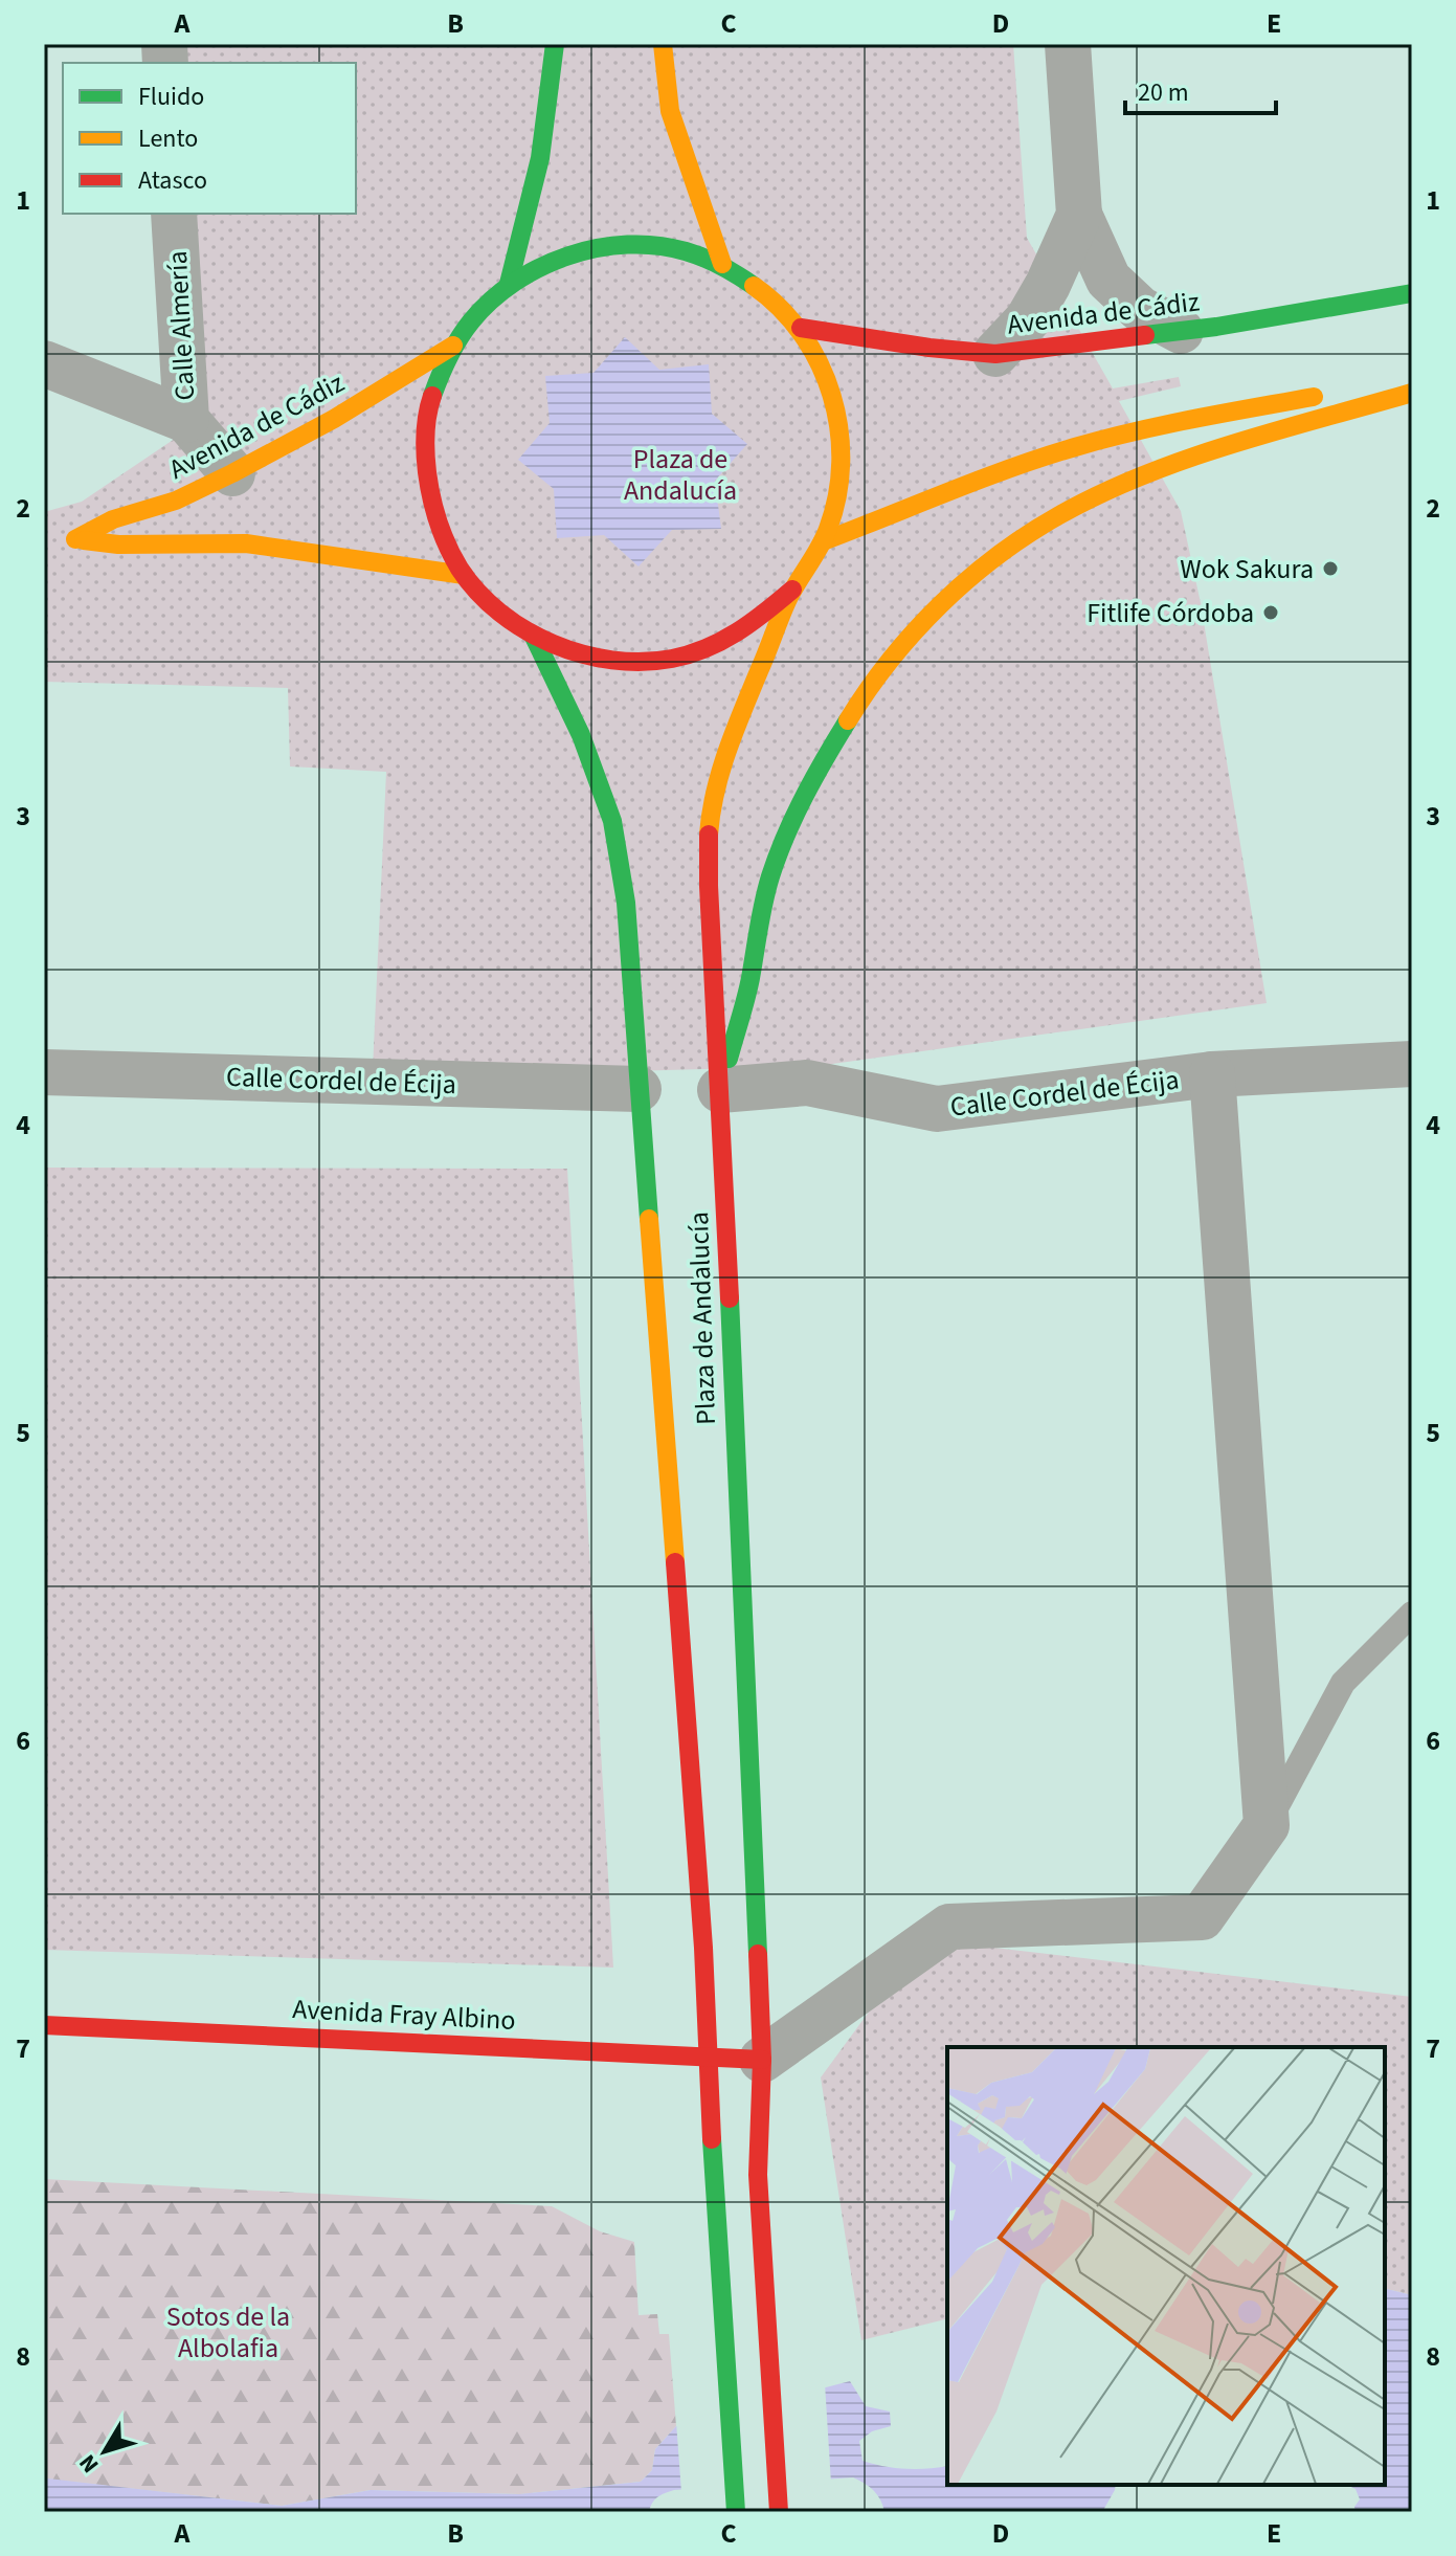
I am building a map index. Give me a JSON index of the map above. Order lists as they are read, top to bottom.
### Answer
{
  "streets": {
    "main road": ["Avenida de Cádiz", "Plaza de Andalucía", "Avenida Fray Albino"],
    "street": ["Calle Almería", "Calle Cordel de Écija"]
  },
  "crossings": [
    ["Avenida de Cádiz", "Calle Almería"],
    ["Avenida de Cádiz", "Plaza de Andalucía"],
    ["Calle Cordel de Écija", "Plaza de Andalucía"],
    ["Plaza de Andalucía", "Avenida Fray Albino"]
  ],
  "parks": ["Plaza de Andalucía", "Sotos de la Albolafia"],
  "places": ["Wok Sakura", "Fitlife Córdoba"],
  "legend": ["Fluido", "Lento", "Atasco"],
  "scale_bar": "20 m",
  "north": "bottom left",
  "grid": {
    "columns": [
      "A",
      "B",
      "C",
      "D",
      "E"
    ],
    "rows": [
      "1",
      "2",
      "3",
      "4",
      "5",
      "6",
      "7",
      "8"
    ]
  }
}
